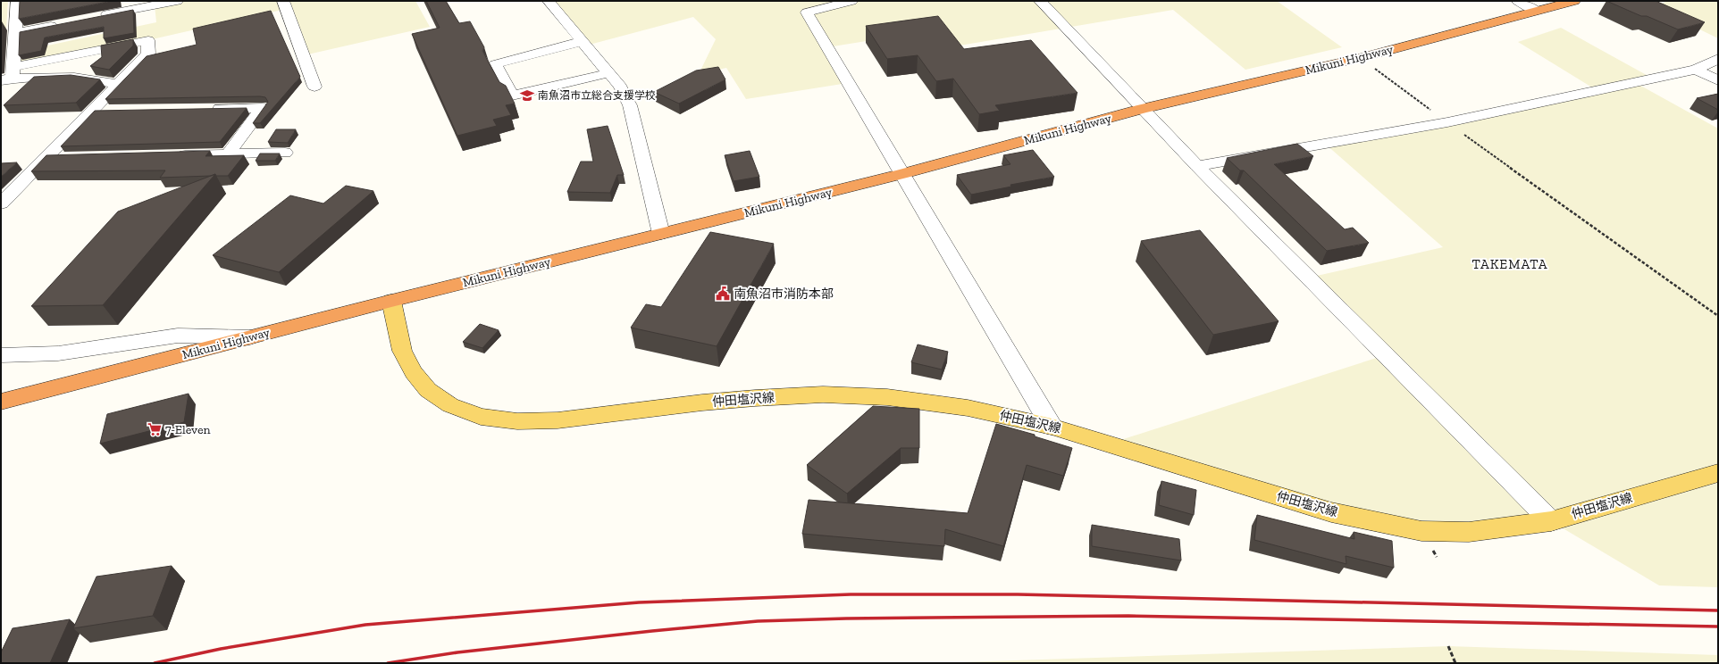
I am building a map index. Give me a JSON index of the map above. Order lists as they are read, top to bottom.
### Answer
{
  "streets": {
    "highway": ["Mikuni Highway"],
    "main road": ["仲田塩沢線"]
  },
  "crossings": [
    ["Mikuni Highway", "仲田塩沢線"]
  ],
  "districts": ["TAKEMATA"],
  "places": {
    "school or university": ["南魚沼市立総合支援学校"],
    "public building": ["南魚沼市消防本部"],
    "supermarket": ["7-Eleven"]
  }
}
